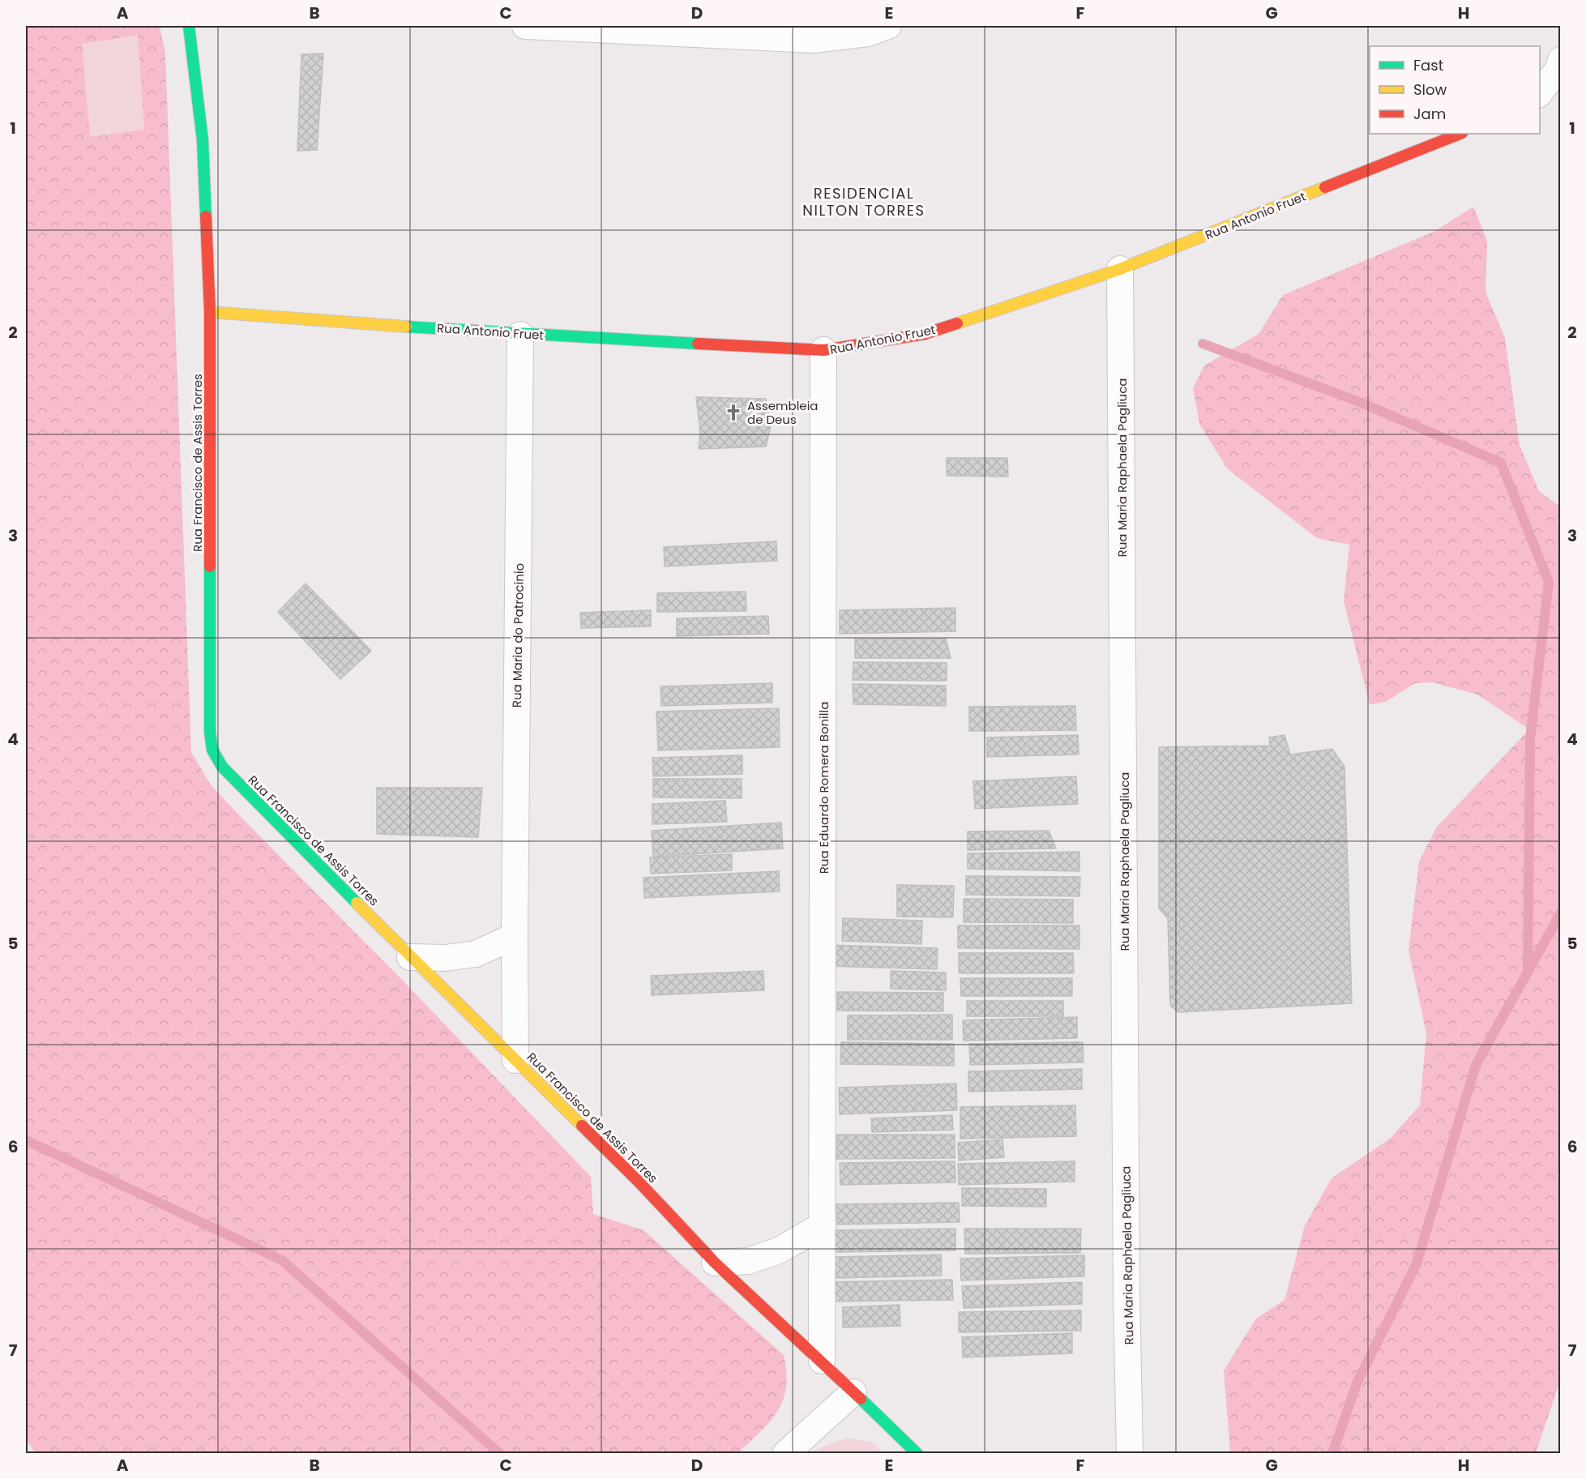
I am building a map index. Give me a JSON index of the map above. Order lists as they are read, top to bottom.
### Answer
{
  "streets": {
    "street": [
      "Rua Antonio Fruet",
      "Rua Francisco de Assis Torres",
      "Rua Maria Raphaela Pagliuca",
      "Rua Maria do Patrocinio",
      "Rua Eduardo Romera Bonilla"
    ]
  },
  "crossings": [
    ["Rua Antonio Fruet", "Rua Francisco de Assis Torres"],
    ["Rua Antonio Fruet", "Rua Maria Raphaela Pagliuca"],
    ["Rua Antonio Fruet", "Rua Maria do Patrocinio"],
    ["Rua Antonio Fruet", "Rua Eduardo Romera Bonilla"],
    ["Rua Francisco de Assis Torres", "Rua Maria do Patrocinio"],
    ["Rua Francisco de Assis Torres", "Rua Eduardo Romera Bonilla"]
  ],
  "districts": ["RESIDENCIAL NILTON TORRES"],
  "places": {
    "church": ["Assembleia de Deus"]
  },
  "legend": ["Fast", "Slow", "Jam"],
  "grid": {
    "columns": [
      "A",
      "B",
      "C",
      "D",
      "E",
      "F",
      "G",
      "H"
    ],
    "rows": [
      "1",
      "2",
      "3",
      "4",
      "5",
      "6",
      "7"
    ]
  }
}
